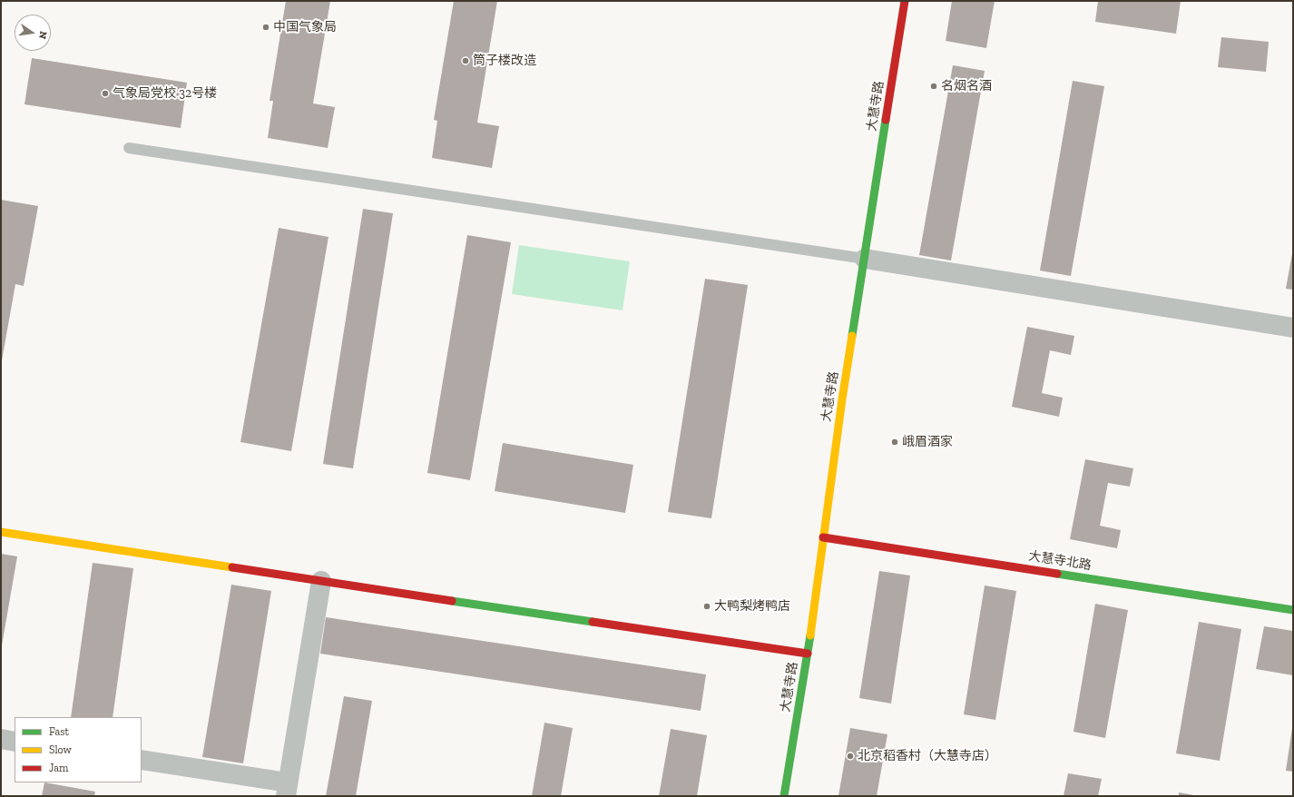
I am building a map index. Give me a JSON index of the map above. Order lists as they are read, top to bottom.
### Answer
{
  "streets": {
    "street": ["大慧寺路", "大慧寺北路"]
  },
  "crossings": [
    ["大慧寺路", "大慧寺北路"]
  ],
  "places": [
    "中国气象局",
    "筒子楼改造",
    "名烟名酒",
    "气象局党校 32号楼",
    "峨眉酒家",
    "大鸭梨烤鸭店",
    "北京稻香村（大慧寺店）"
  ],
  "legend": ["Fast", "Slow", "Jam"],
  "north": "right"
}
